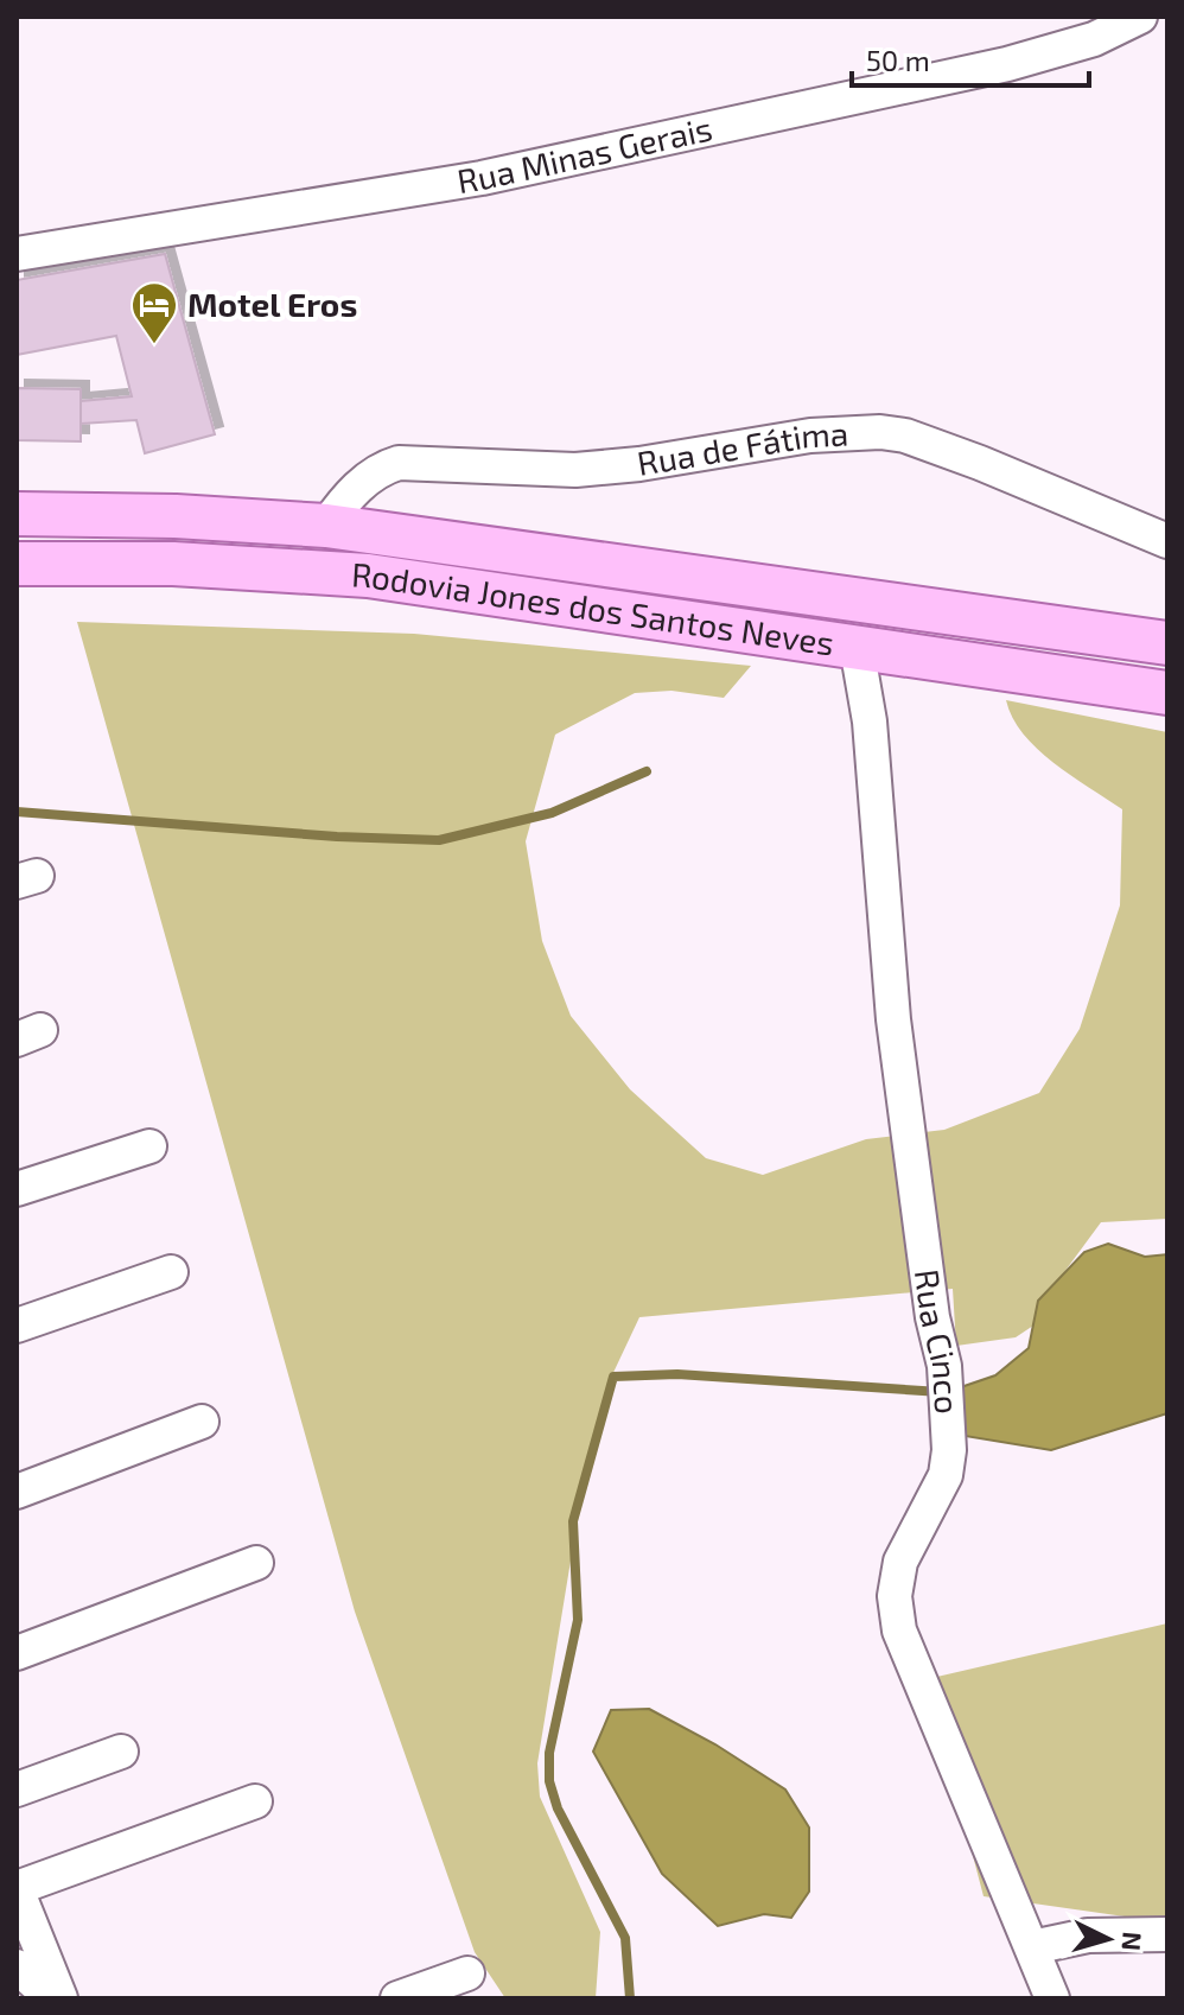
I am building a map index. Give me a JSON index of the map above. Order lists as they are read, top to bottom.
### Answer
{
  "streets": {
    "main road": ["Rodovia Jones dos Santos Neves"],
    "street": ["Rua Minas Gerais", "Rua de Fátima", "Rua Cinco"]
  },
  "crossings": [
    ["Rua de Fátima", "Rodovia Jones dos Santos Neves"],
    ["Rodovia Jones dos Santos Neves", "Rua Cinco"]
  ],
  "places": {
    "hotel": ["Motel Eros"]
  },
  "scale_bar": "50 m",
  "north": "right"
}
